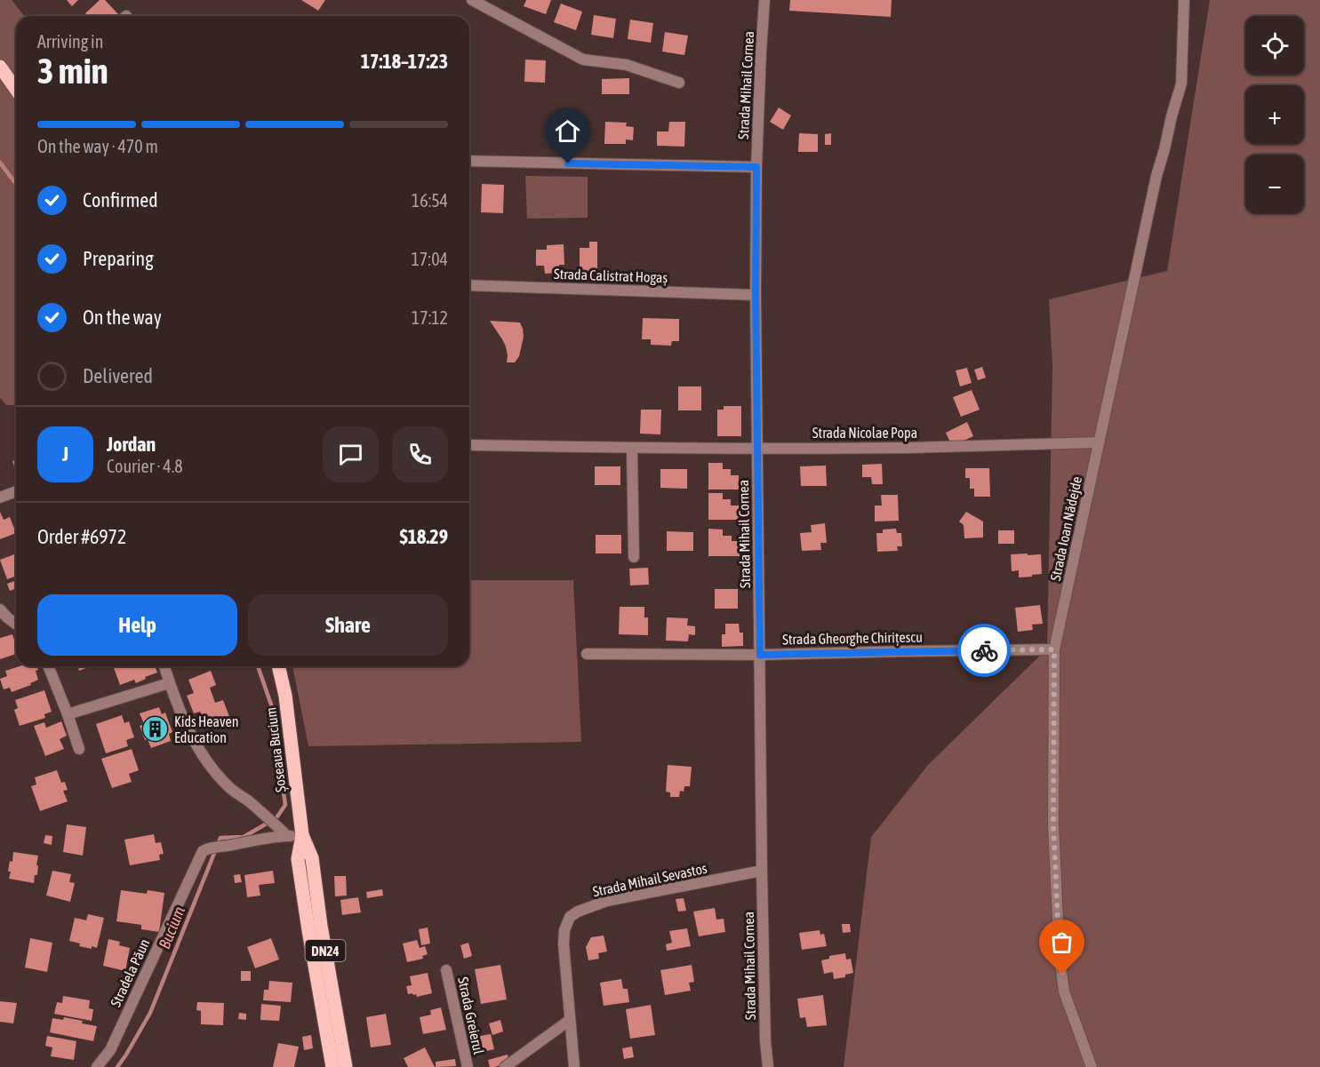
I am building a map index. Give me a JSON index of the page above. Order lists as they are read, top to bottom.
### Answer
{
  "streets": {
    "main road": ["Șoseaua Bucium", "DN24"],
    "street": [
      "Strada Mihail Cornea",
      "Strada Calistrat Hogaș",
      "Strada Nicolae Popa",
      "Strada Ioan Nădejde",
      "Strada Gheorghe Chirițescu",
      "Strada Mihail Sevastos",
      "Stradela Păun",
      "Strada Greierul"
    ]
  },
  "crossings": [
    ["Strada Mihail Cornea", "Strada Calistrat Hogaș"],
    ["Strada Mihail Cornea", "Strada Nicolae Popa"],
    ["Strada Mihail Cornea", "Strada Gheorghe Chirițescu"],
    ["Strada Mihail Cornea", "Strada Mihail Sevastos"],
    ["Strada Nicolae Popa", "Strada Ioan Nădejde"],
    ["Strada Ioan Nădejde", "Strada Gheorghe Chirițescu"],
    ["Șoseaua Bucium", "Stradela Păun"]
  ],
  "water": ["Bucium"],
  "places": {
    "building": ["Kids Heaven Education"]
  },
  "page": {
    "map_buttons": ["+", "−"],
    "heading": ["3 min", "Arriving in", "17:18–17:23"],
    "panel": [
      "Jordan",
      "Courier · 4.8",
      "Order #6972",
      "$18.29"
    ],
    "bar": "On the way · 470 m",
    "list": [
      ["Confirmed", "16:54"],
      ["Preparing", "17:04"],
      ["On the way", "17:12"],
      "Delivered"
    ],
    "round": "J",
    "buttons": ["Help", "Share"]
  }
}
